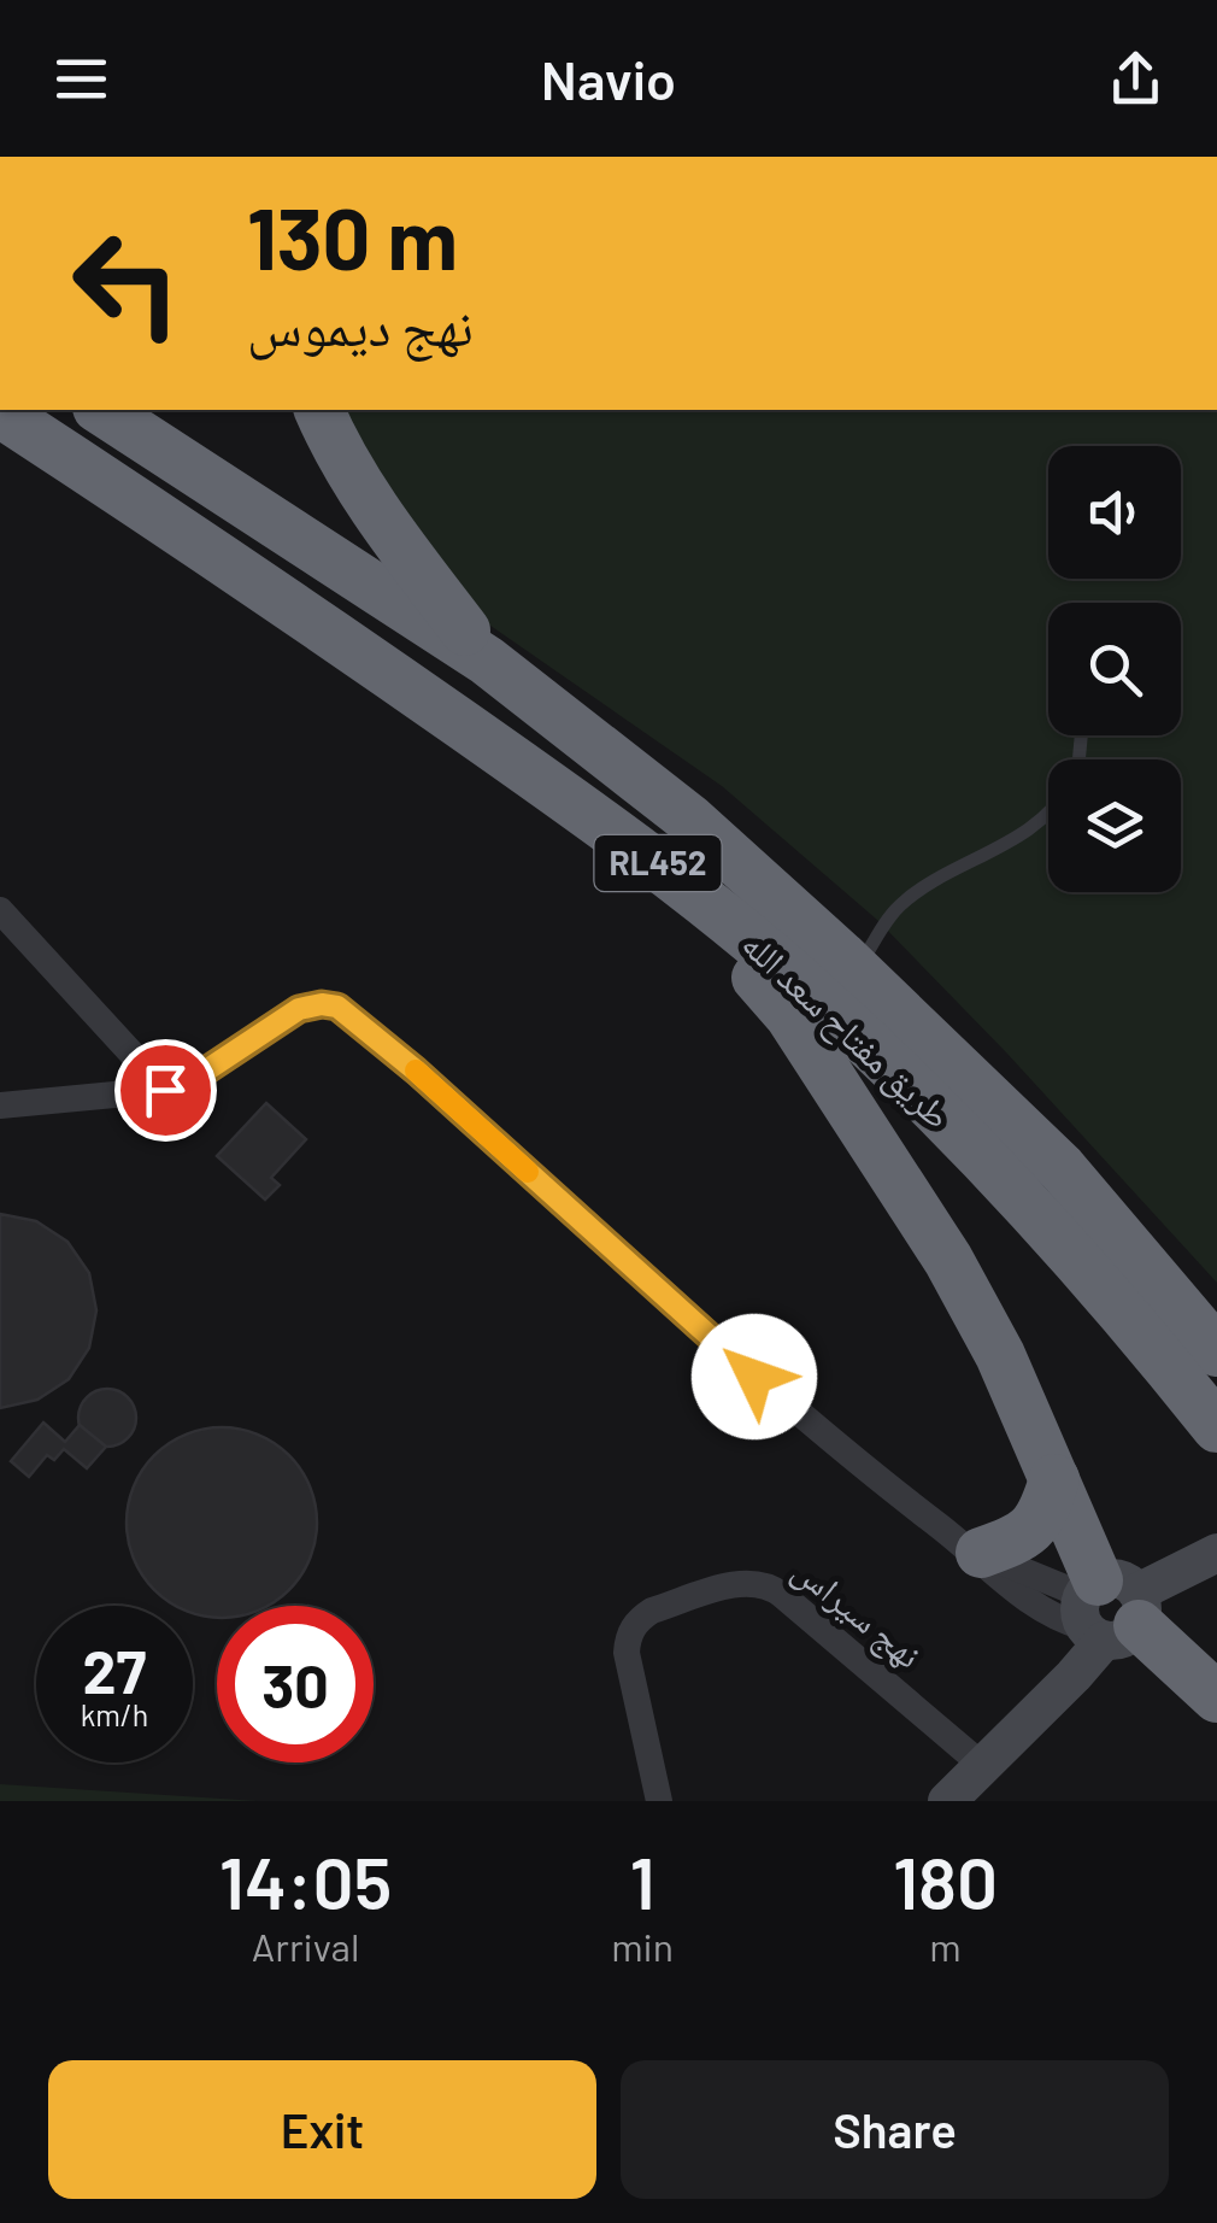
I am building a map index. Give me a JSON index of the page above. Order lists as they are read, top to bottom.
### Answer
{
  "streets": {
    "highway": ["RL452", "طريق مفتاح سعد الله"],
    "street": ["نهج سيراس"]
  },
  "page": {
    "header": "Navio",
    "turn": ["130 m", "نهج ديموس"],
    "speed": "27 km/h",
    "limit": "30",
    "eta": [
      "14:05",
      "Arrival",
      "1",
      "min",
      "180",
      "m"
    ],
    "buttons": ["Exit", "Share"]
  }
}
